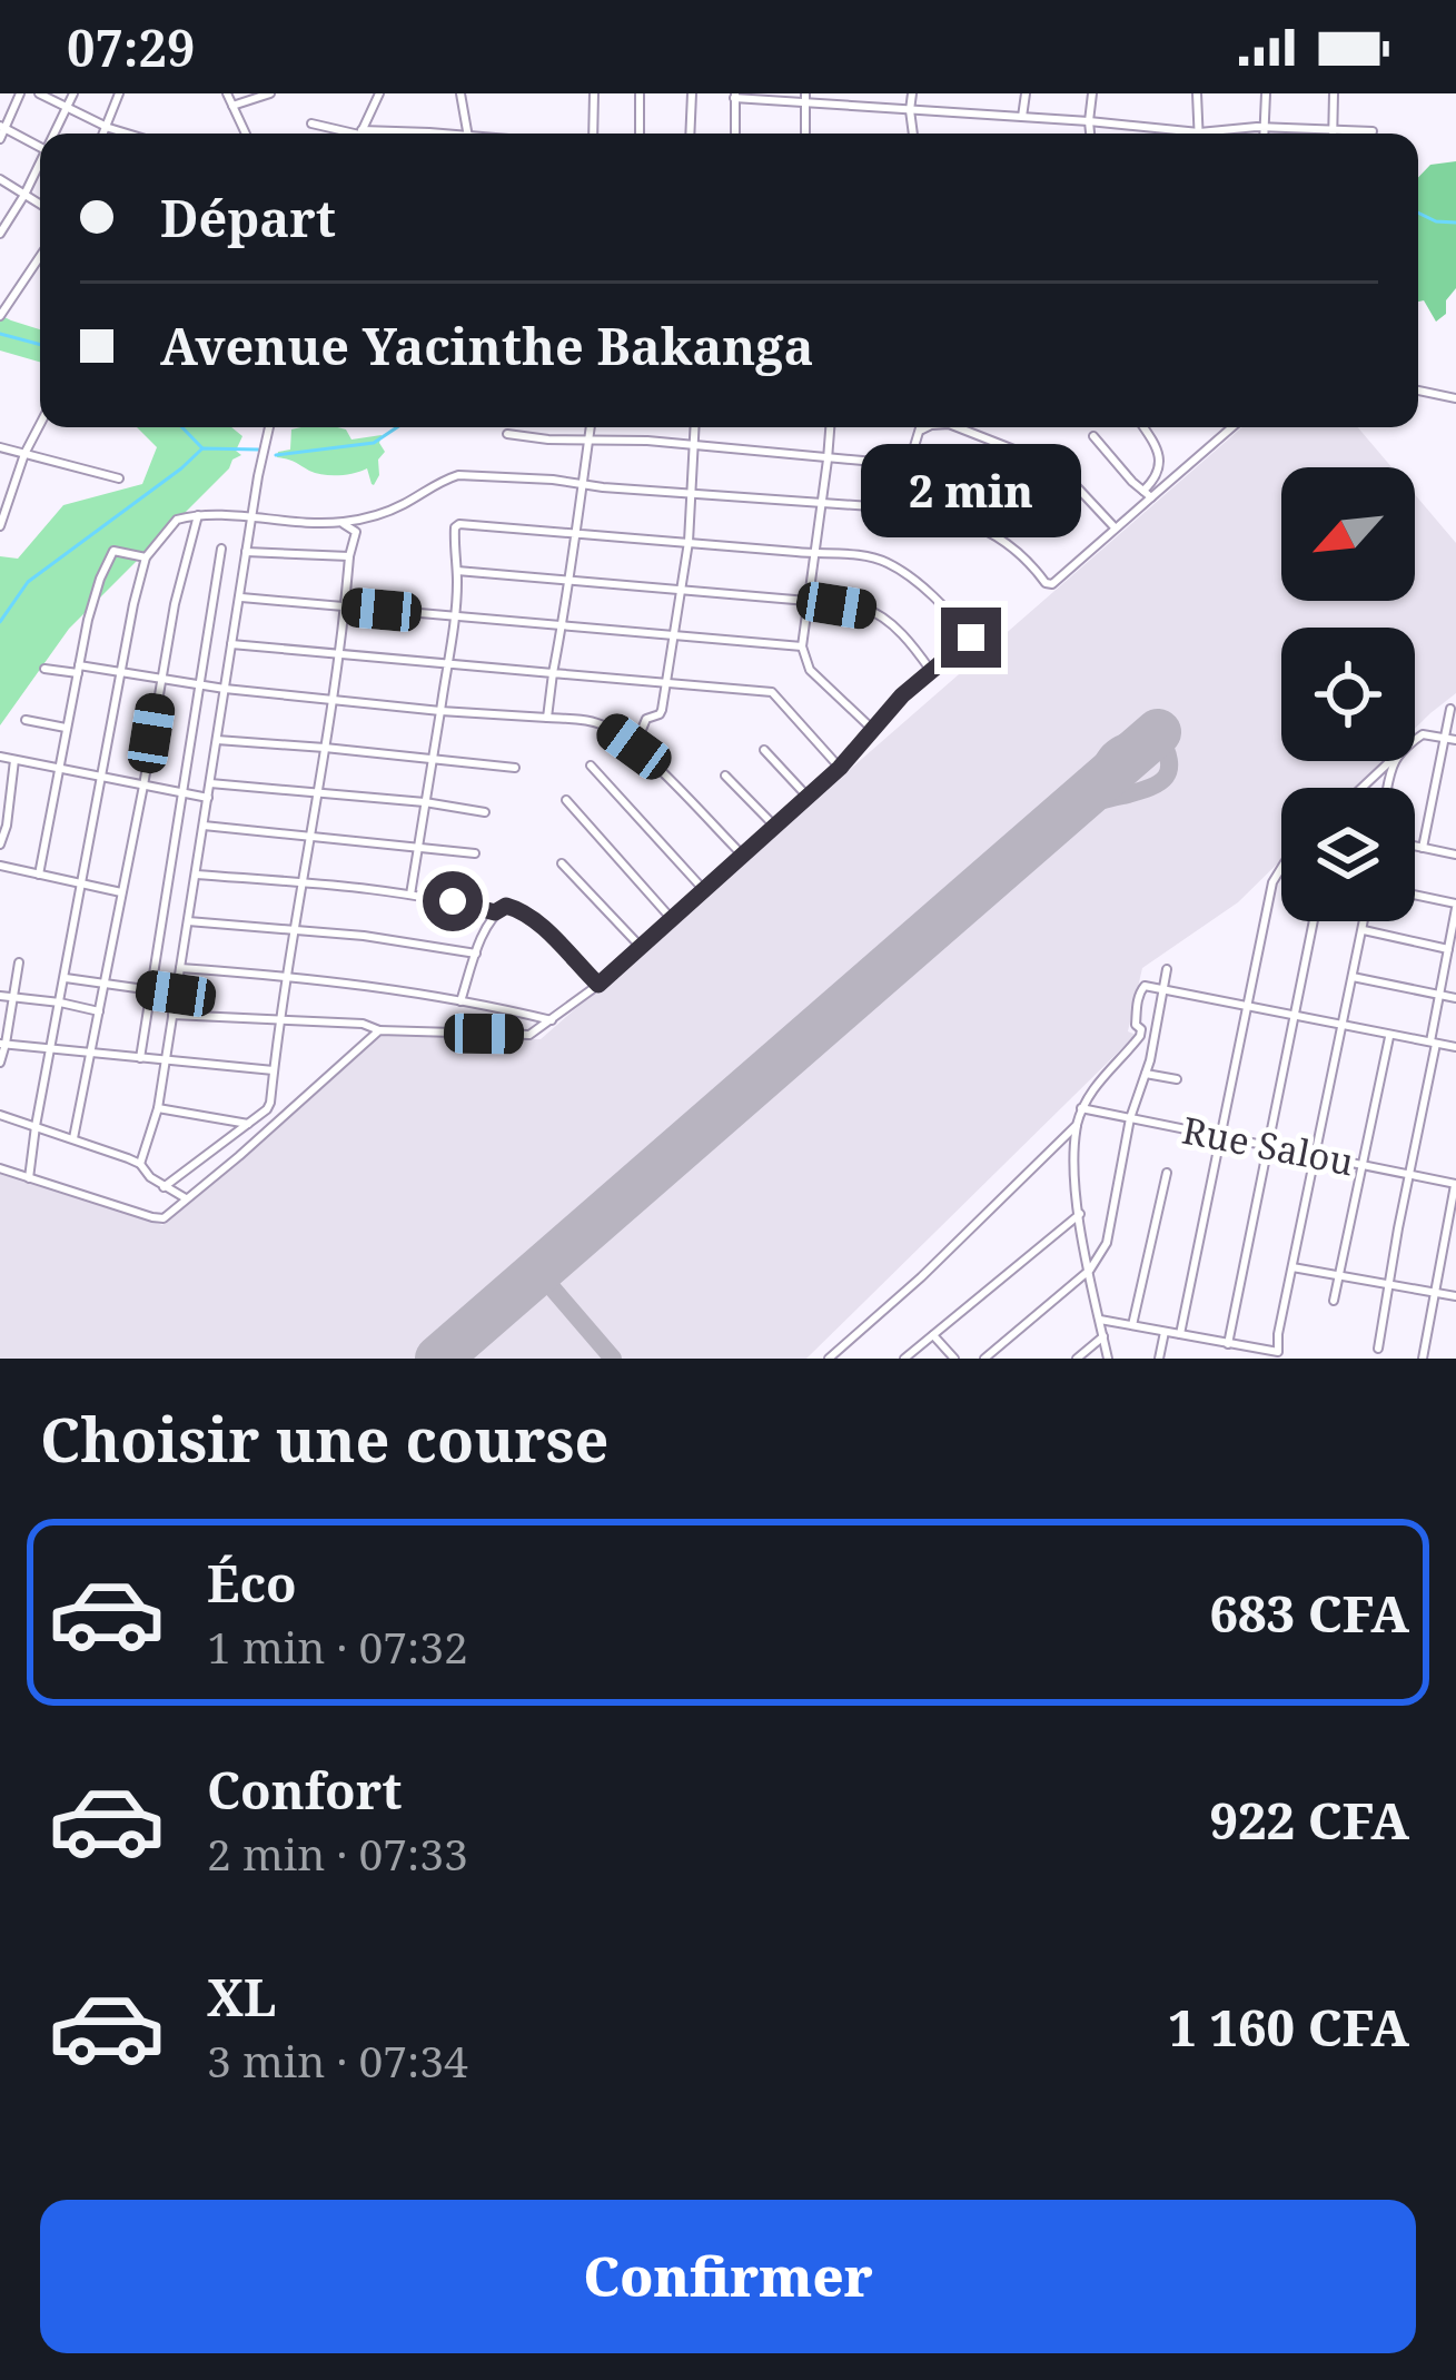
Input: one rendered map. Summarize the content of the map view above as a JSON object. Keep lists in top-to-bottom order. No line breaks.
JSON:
{"streets":{"street":["Rue Salou"]},"north":"bottom left","page":{"status":"07:29","banner":["Départ","Avenue Yacinthe Bakanga"],"bubble":"2 min","heading":"Choisir une course","list":[{"name":"Éco","note":"1 min · 07:32","value":"683 CFA"},{"name":"Confort","note":"2 min · 07:33","value":"922 CFA"},{"name":"XL","note":"3 min · 07:34","value":"1 160 CFA"}],"buttons":"Confirmer"}}
